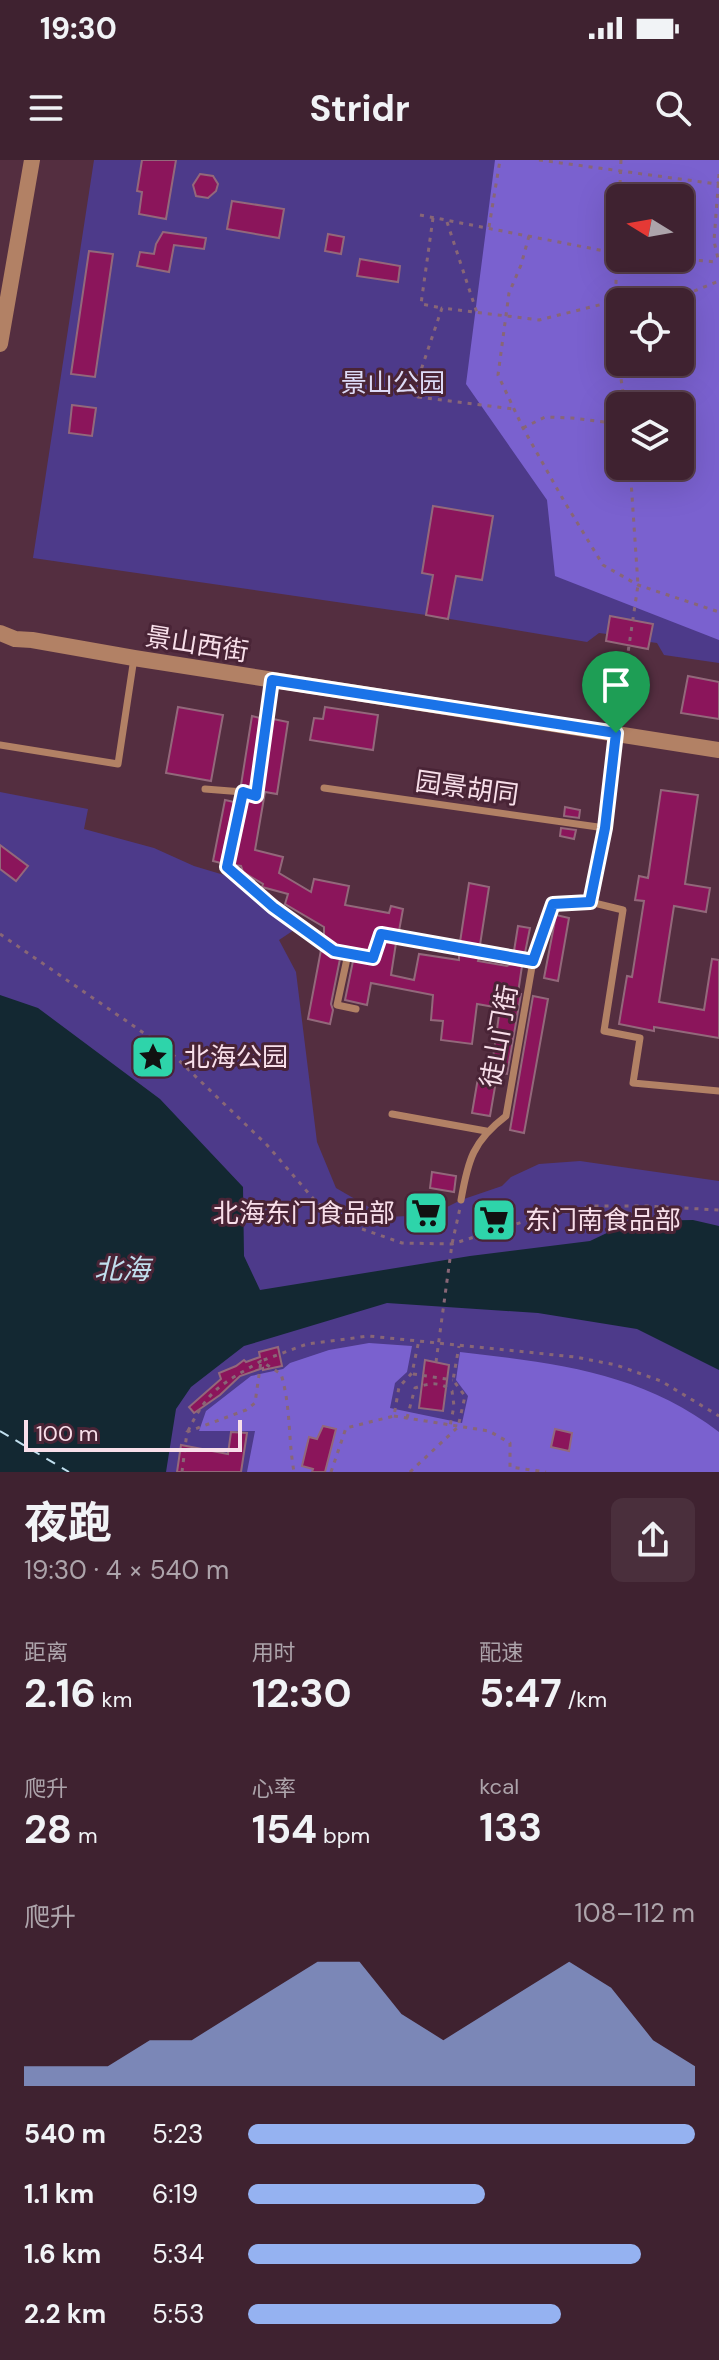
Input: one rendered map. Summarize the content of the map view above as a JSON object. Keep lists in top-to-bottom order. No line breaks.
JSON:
{"streets":{"street":["景山西街"],"lane":["园景胡同","徒山门街"]},"water":["北海"],"parks":["景山公园"],"places":{"place":["北海公园"],"supermarket":["北海东门食品部","东门南食品部"]},"scale_bar":"100 m","north":"left","page":{"status":"19:30","header":"Stridr","scale":"100 m","heading":["夜跑","19:30 · 4 × 540 m"],"stats":[["距离","2.16 km"],["用时","12:30"],["配速","5:47 /km"],["爬升","28 m"],["心率","154 bpm"],["kcal","133"]],"chart":["爬升","108–112 m"],"list":[{"name":"540 m","note":"5:23"},{"name":"1.1 km","note":"6:19"},{"name":"1.6 km","note":"5:34"},{"name":"2.2 km","note":"5:53"}]}}
